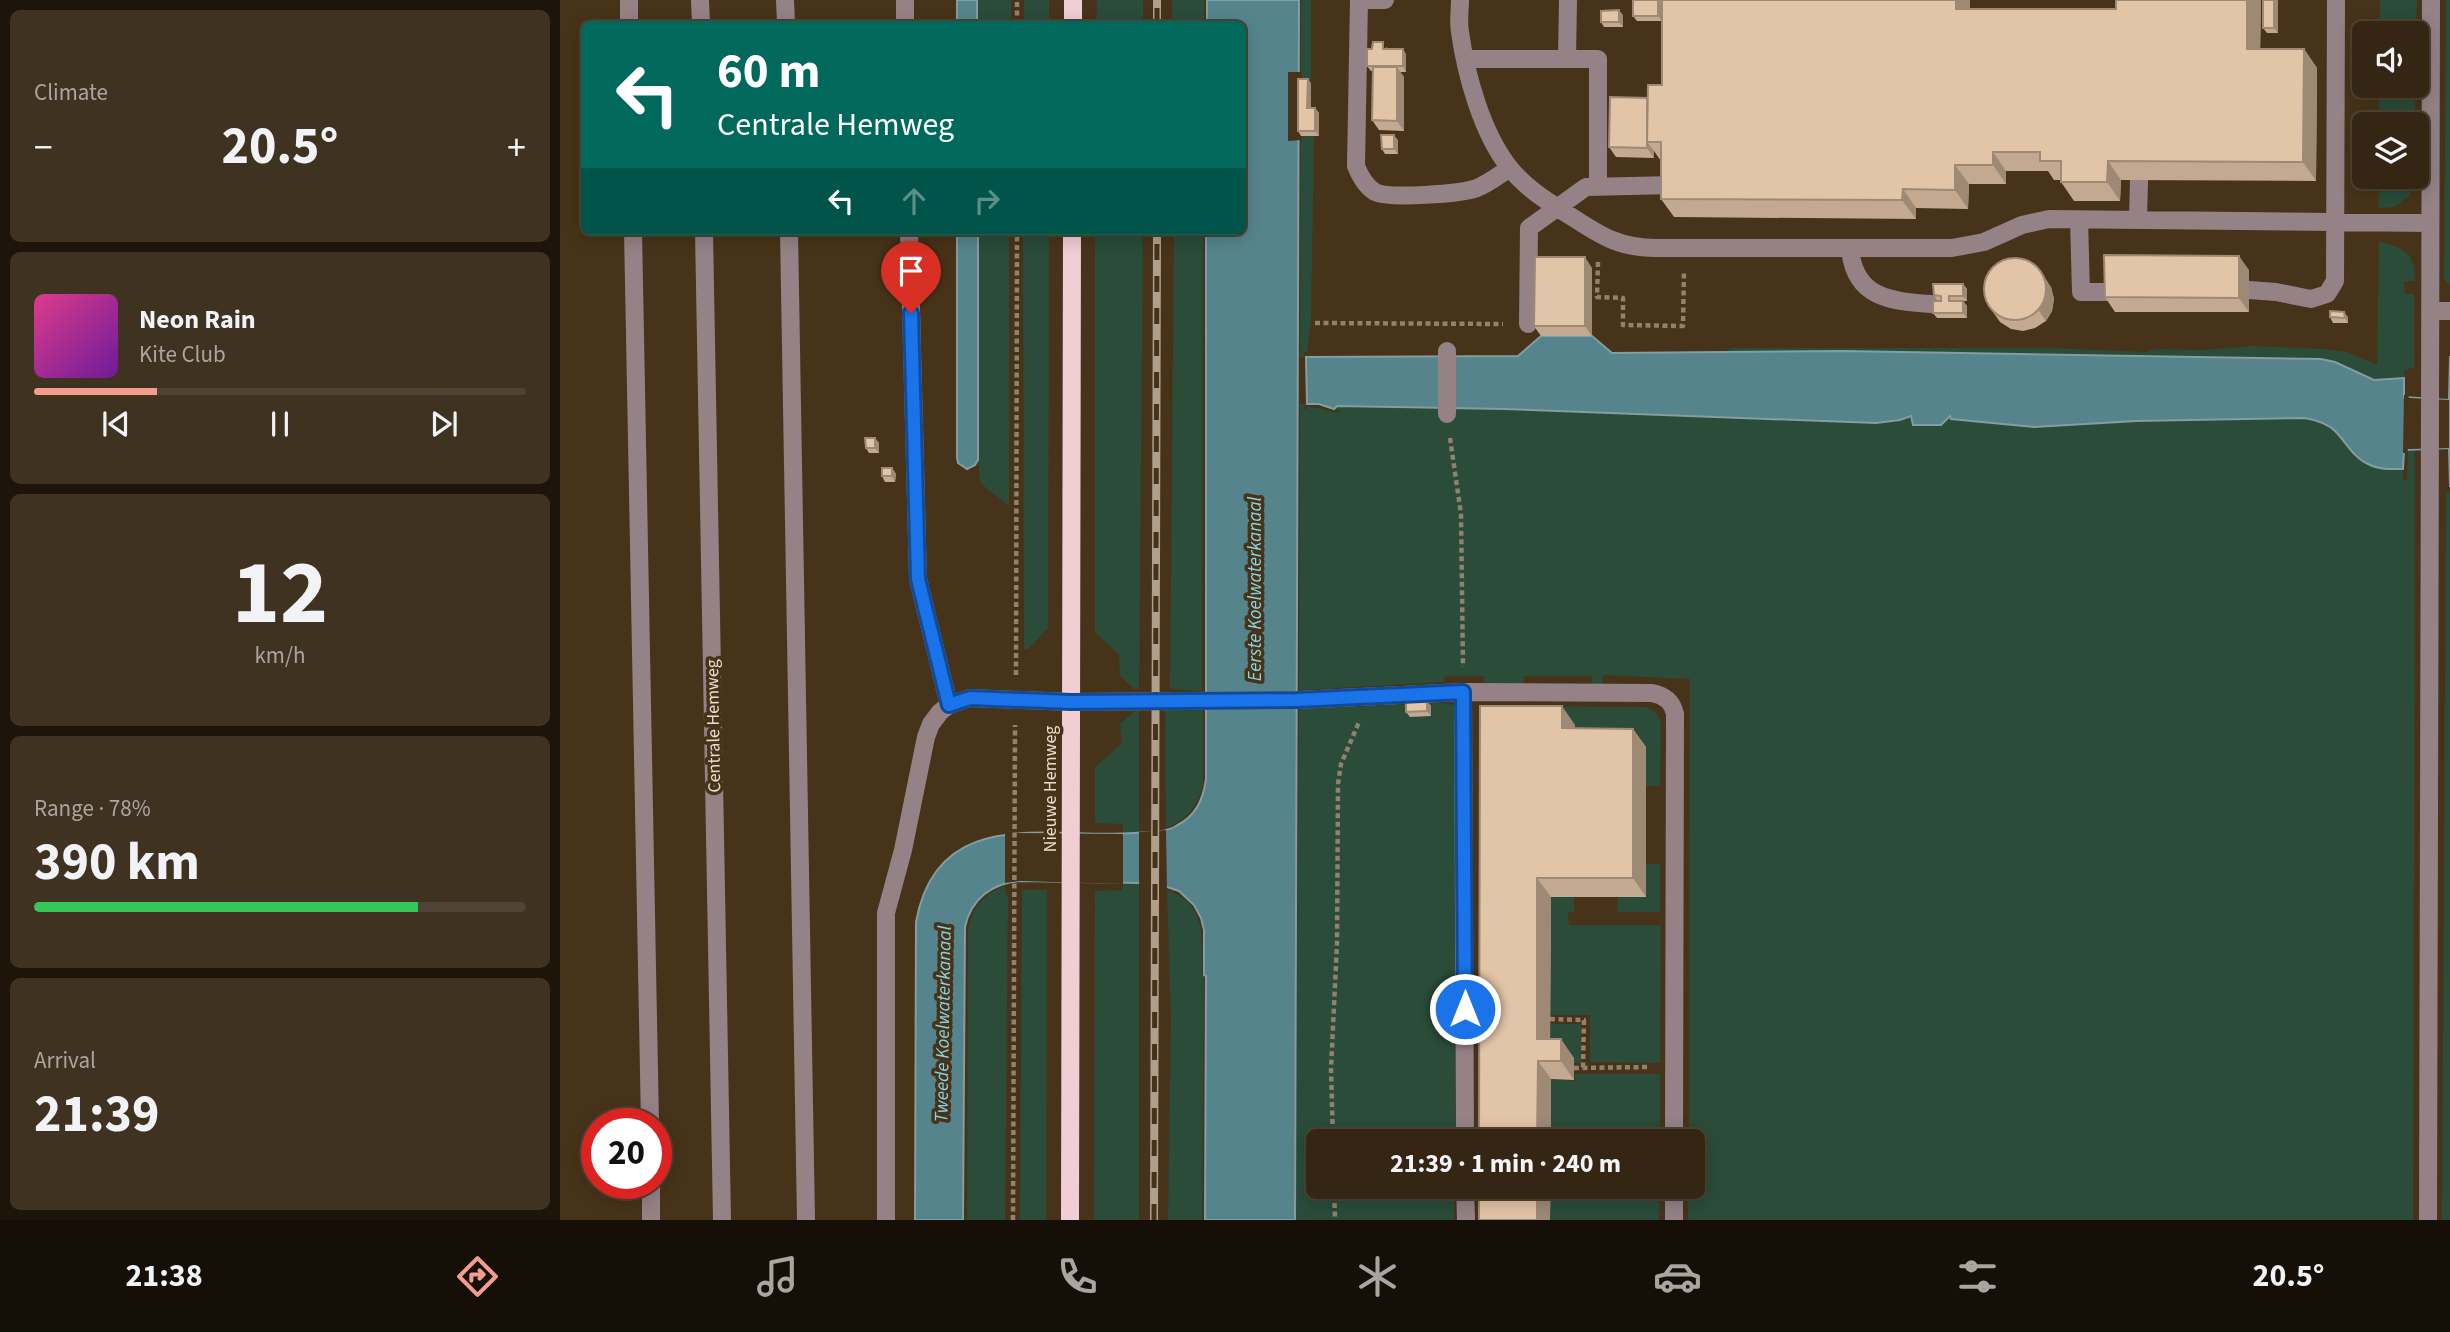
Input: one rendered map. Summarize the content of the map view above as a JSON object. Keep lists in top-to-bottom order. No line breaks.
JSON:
{"streets":{"main road":["Nieuwe Hemweg"],"lane":["Centrale Hemweg"]},"water":["Eerste Koelwaterkanaal","Tweede Koelwaterkanaal"],"page":{"tile":["Climate",["12","km/h"],["Range · 78%","390 km"],["Arrival","21:39"]],"turn":["60 m","Centrale Hemweg"],"heat":["−","20.5°","+"],"song":["Neon Rain","Kite Club"],"limit":"20","trip":"21:39 · 1 min · 240 m","tabs":["21:38","20.5°"]}}
